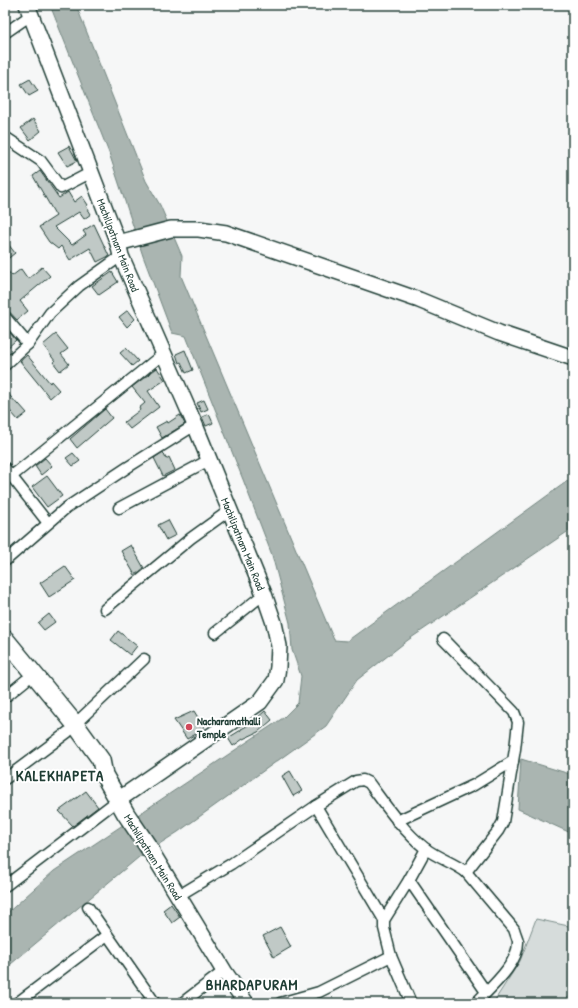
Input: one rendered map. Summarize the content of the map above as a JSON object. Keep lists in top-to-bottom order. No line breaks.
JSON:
{"streets":{"main road":["Machilipatnam Main Road"]},"districts":["KALEKHAPETA","BHARDAPURAM"],"places":["Nacharamathalli Temple"]}
